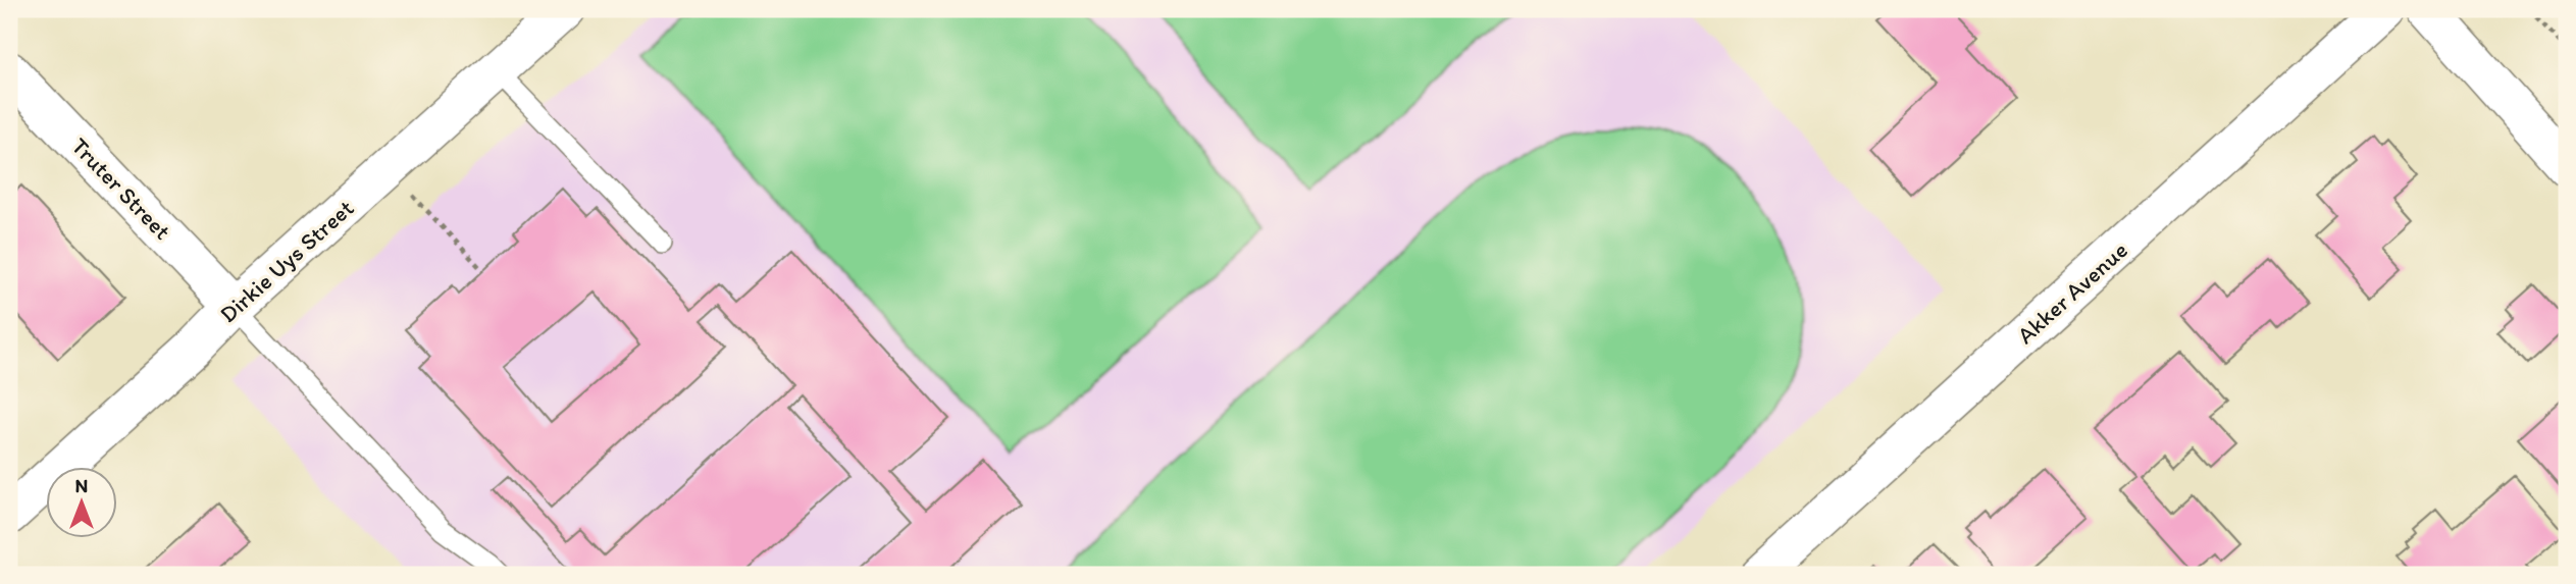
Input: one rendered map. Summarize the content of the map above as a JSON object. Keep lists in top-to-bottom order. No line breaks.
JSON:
{"streets":{"street":["Truter Street","Dirkie Uys Street","Akker Avenue"]},"crossings":[["Truter Street","Dirkie Uys Street"]],"north":"top"}
